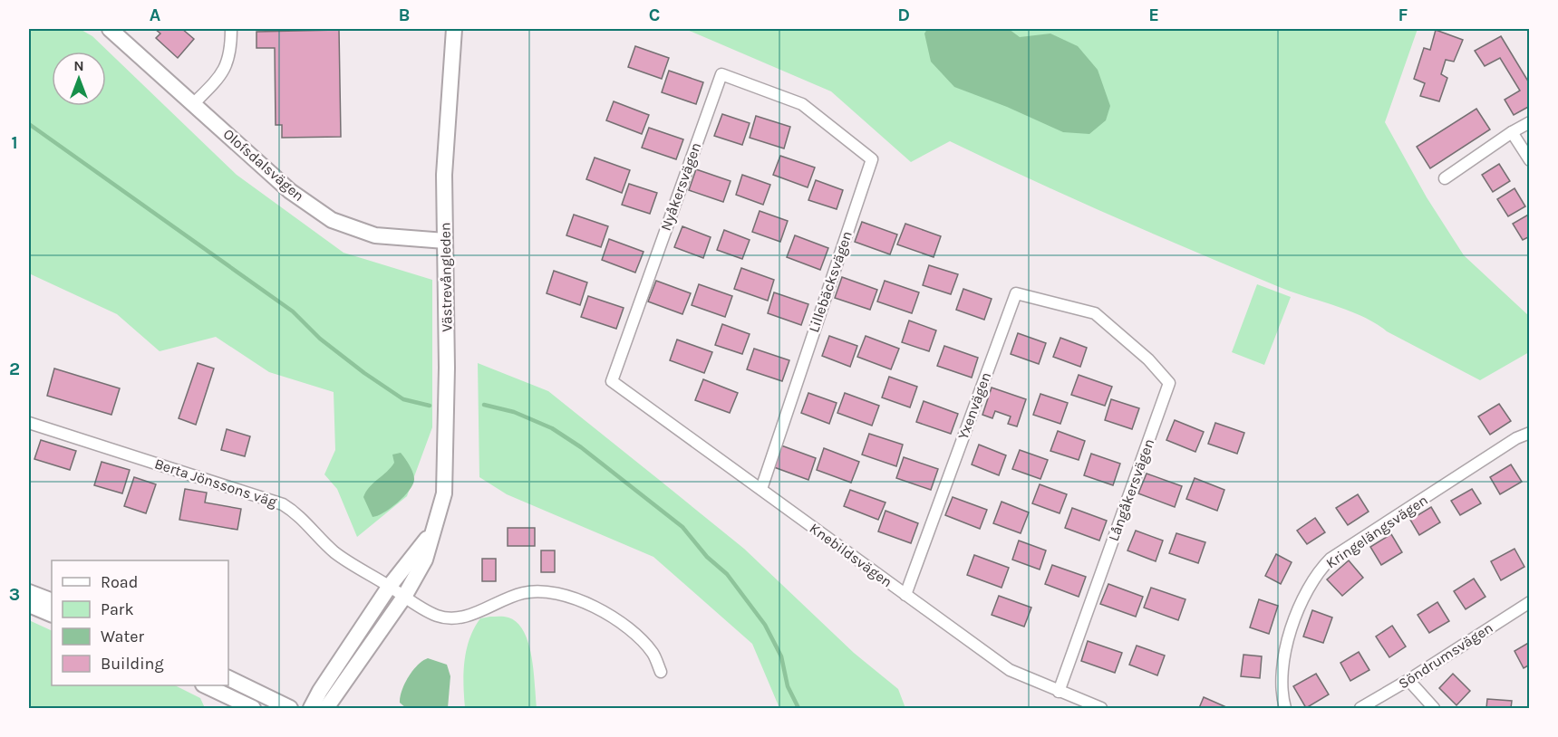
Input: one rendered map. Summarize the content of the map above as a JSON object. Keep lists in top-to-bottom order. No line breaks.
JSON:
{"streets":{"street":["Olofsdalsvägen","Nyåkersvägen","Västrevångleden","Lillebäcksvägen","Yxenvägen","Berta Jönssons väg","Långåkersvägen","Kringelängsvägen","Knebildsvägen","Söndrumsvägen"]},"crossings":[["Olofsdalsvägen","Västrevångleden"],["Nyåkersvägen","Lillebäcksvägen"],["Nyåkersvägen","Knebildsvägen"],["Västrevångleden","Berta Jönssons väg"],["Lillebäcksvägen","Knebildsvägen"],["Yxenvägen","Långåkersvägen"],["Yxenvägen","Knebildsvägen"],["Långåkersvägen","Knebildsvägen"]],"legend":["Road","Park","Water","Building"],"north":"top","grid":{"columns":["A","B","C","D","E","F"],"rows":["1","2","3"]}}
